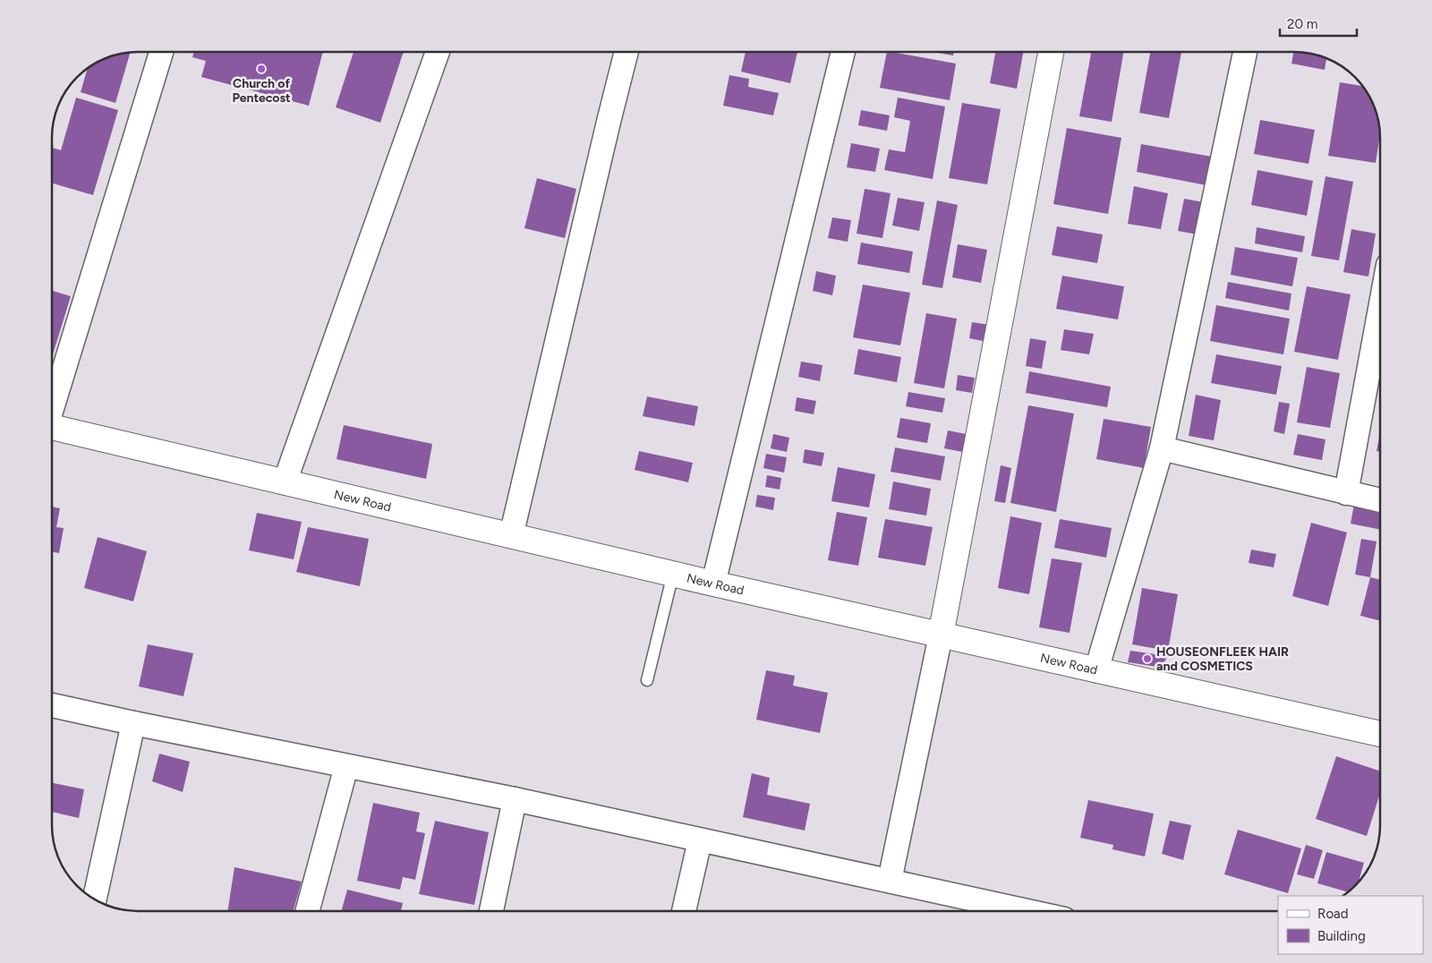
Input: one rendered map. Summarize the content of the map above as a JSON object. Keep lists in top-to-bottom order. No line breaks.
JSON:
{"streets":{"street":["New Road"]},"places":["Church of Pentecost","HOUSEONFLEEK HAIR and COSMETICS"],"legend":["Road","Building"],"scale_bar":"20 m"}
